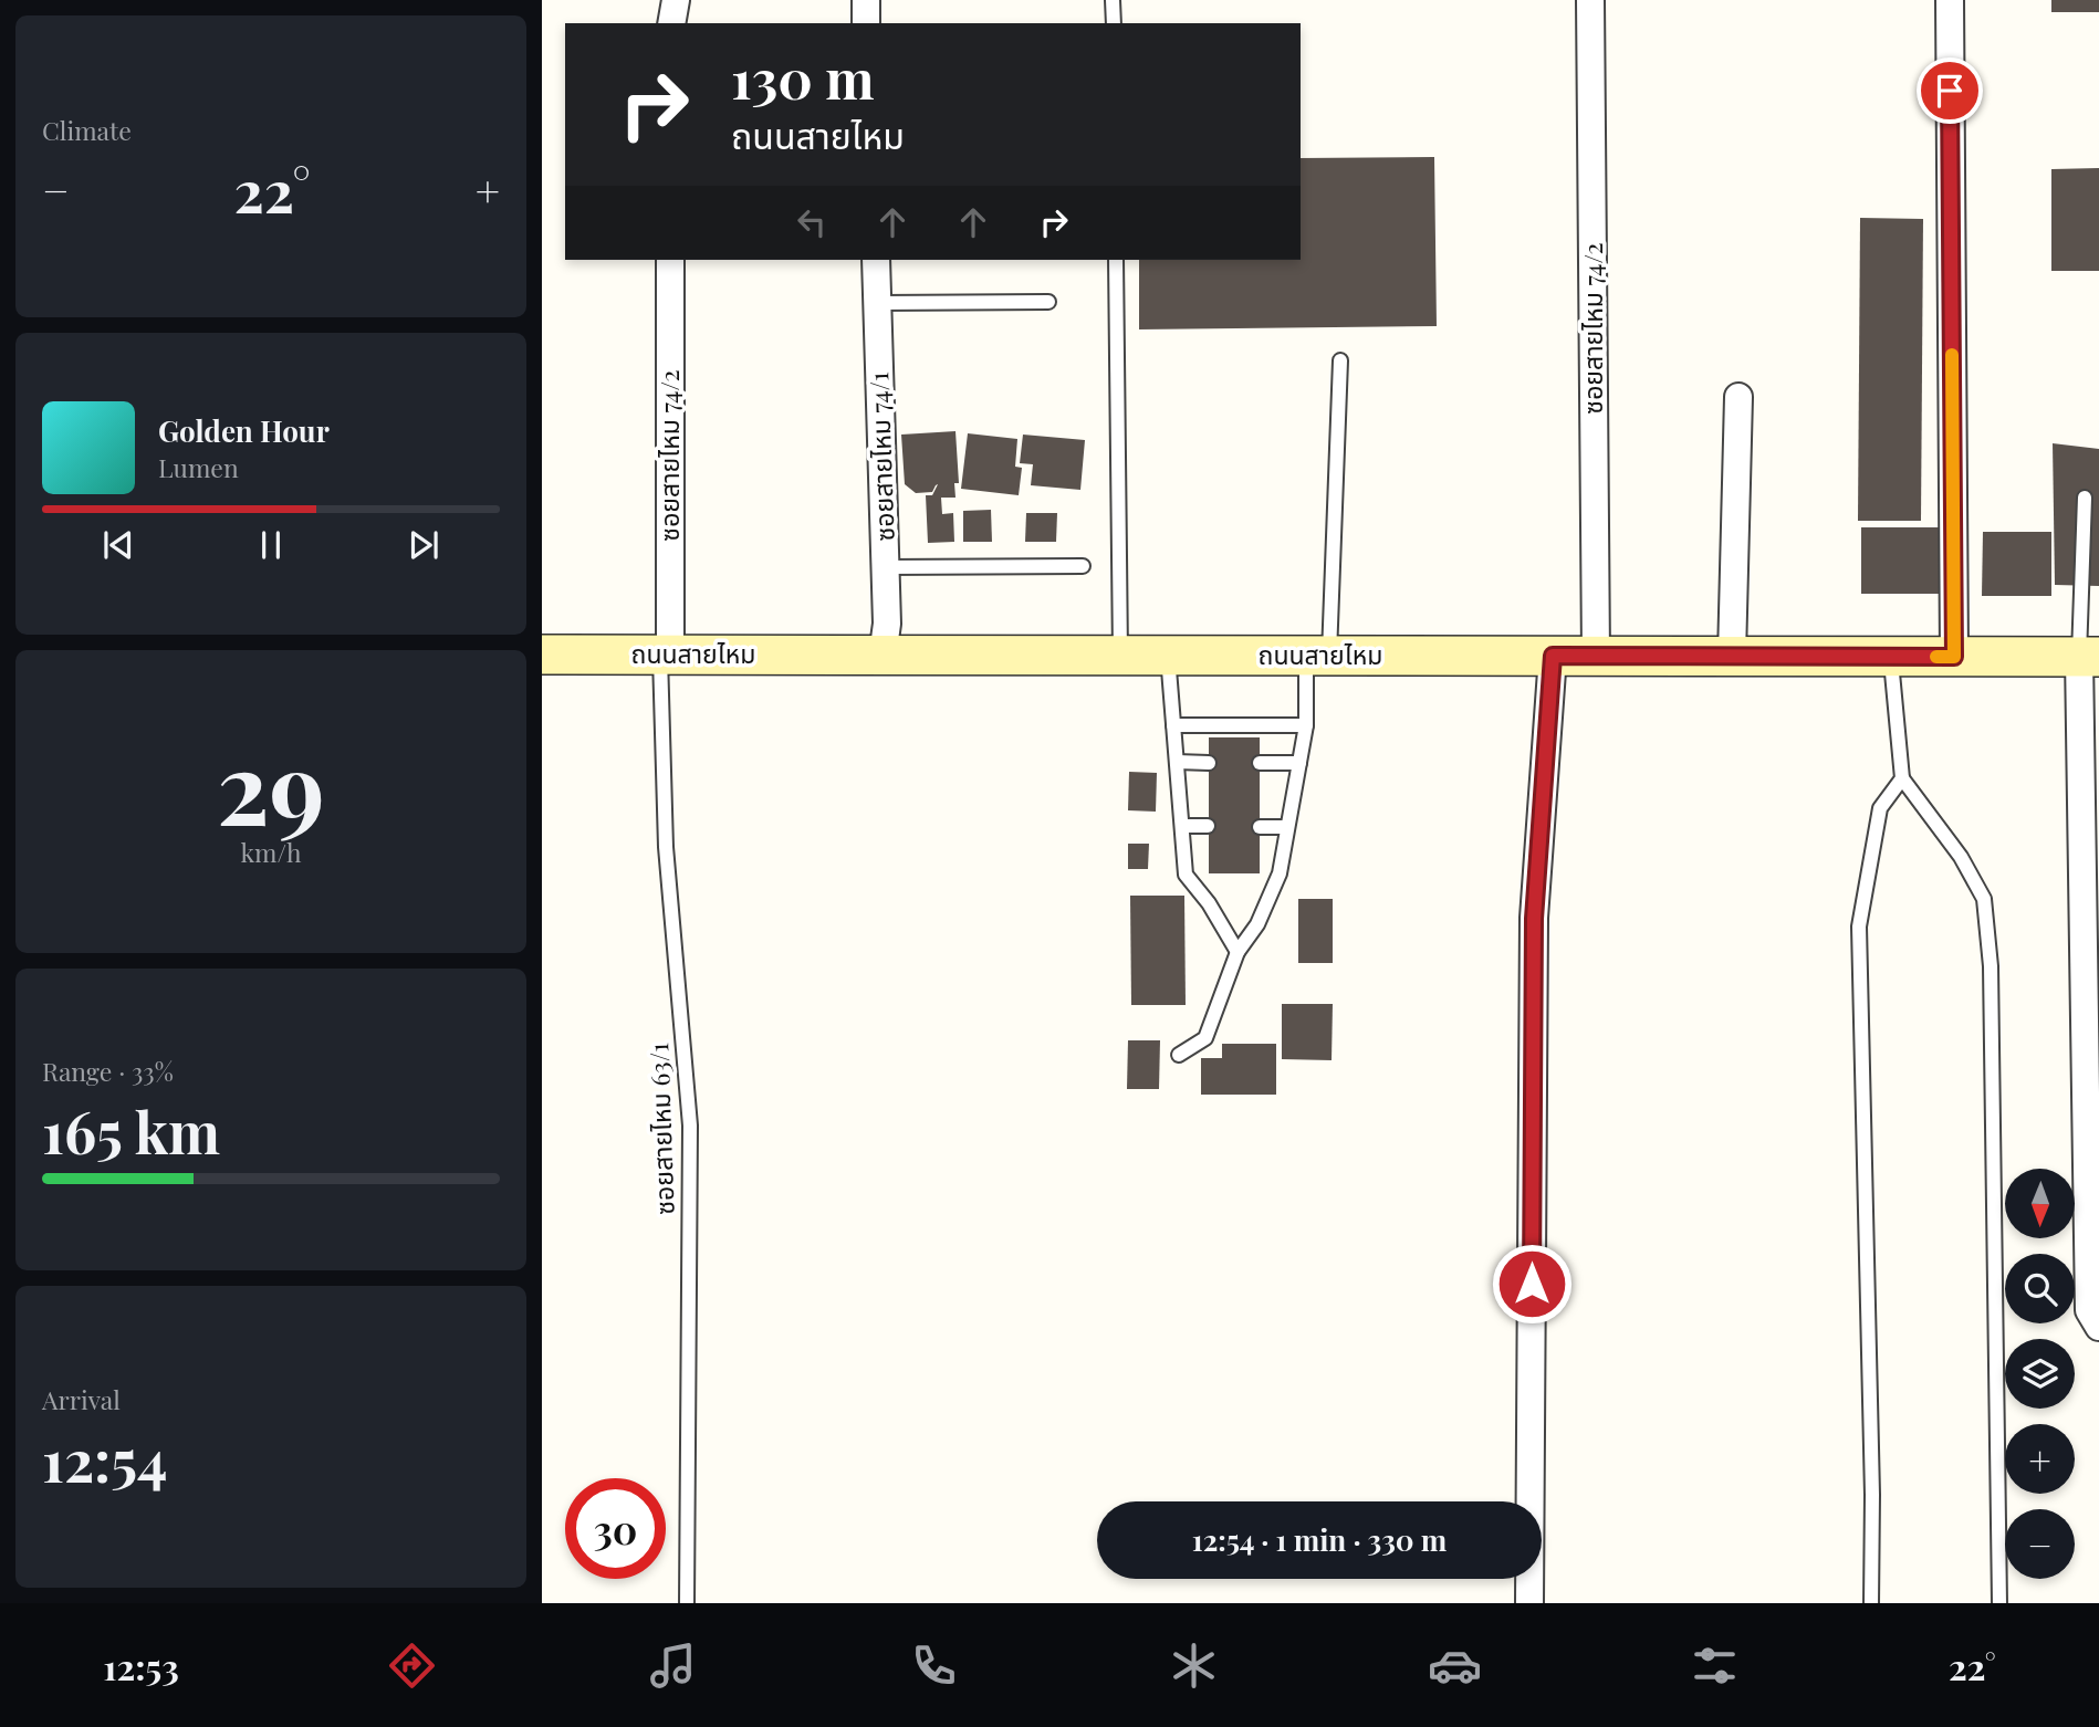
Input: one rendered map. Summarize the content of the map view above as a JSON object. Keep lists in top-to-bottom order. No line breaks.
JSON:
{"streets":{"main road":["ถนนสายไหม"],"street":["ซอยสายไหม 74/2","ซอยสายไหม 74/1"],"lane":["ซอยสายไหม 63/1"]},"crossings":[["ซอยสายไหม 74/2","ถนนสายไหม"],["ซอยสายไหม 74/2","ซอยสายไหม 63/1"],["ซอยสายไหม 74/1","ถนนสายไหม"],["ถนนสายไหม","ซอยสายไหม 63/1"]],"north":"bottom","page":{"tile":["Climate",["29","km/h"],["Range · 33%","165 km"],["Arrival","12:54"]],"turn":["130 m","ถนนสายไหม"],"heat":["−","22°","+"],"song":["Golden Hour","Lumen"],"map_buttons":["+","−"],"limit":"30","trip":"12:54 · 1 min · 330 m","tabs":["12:53","22°"]}}
